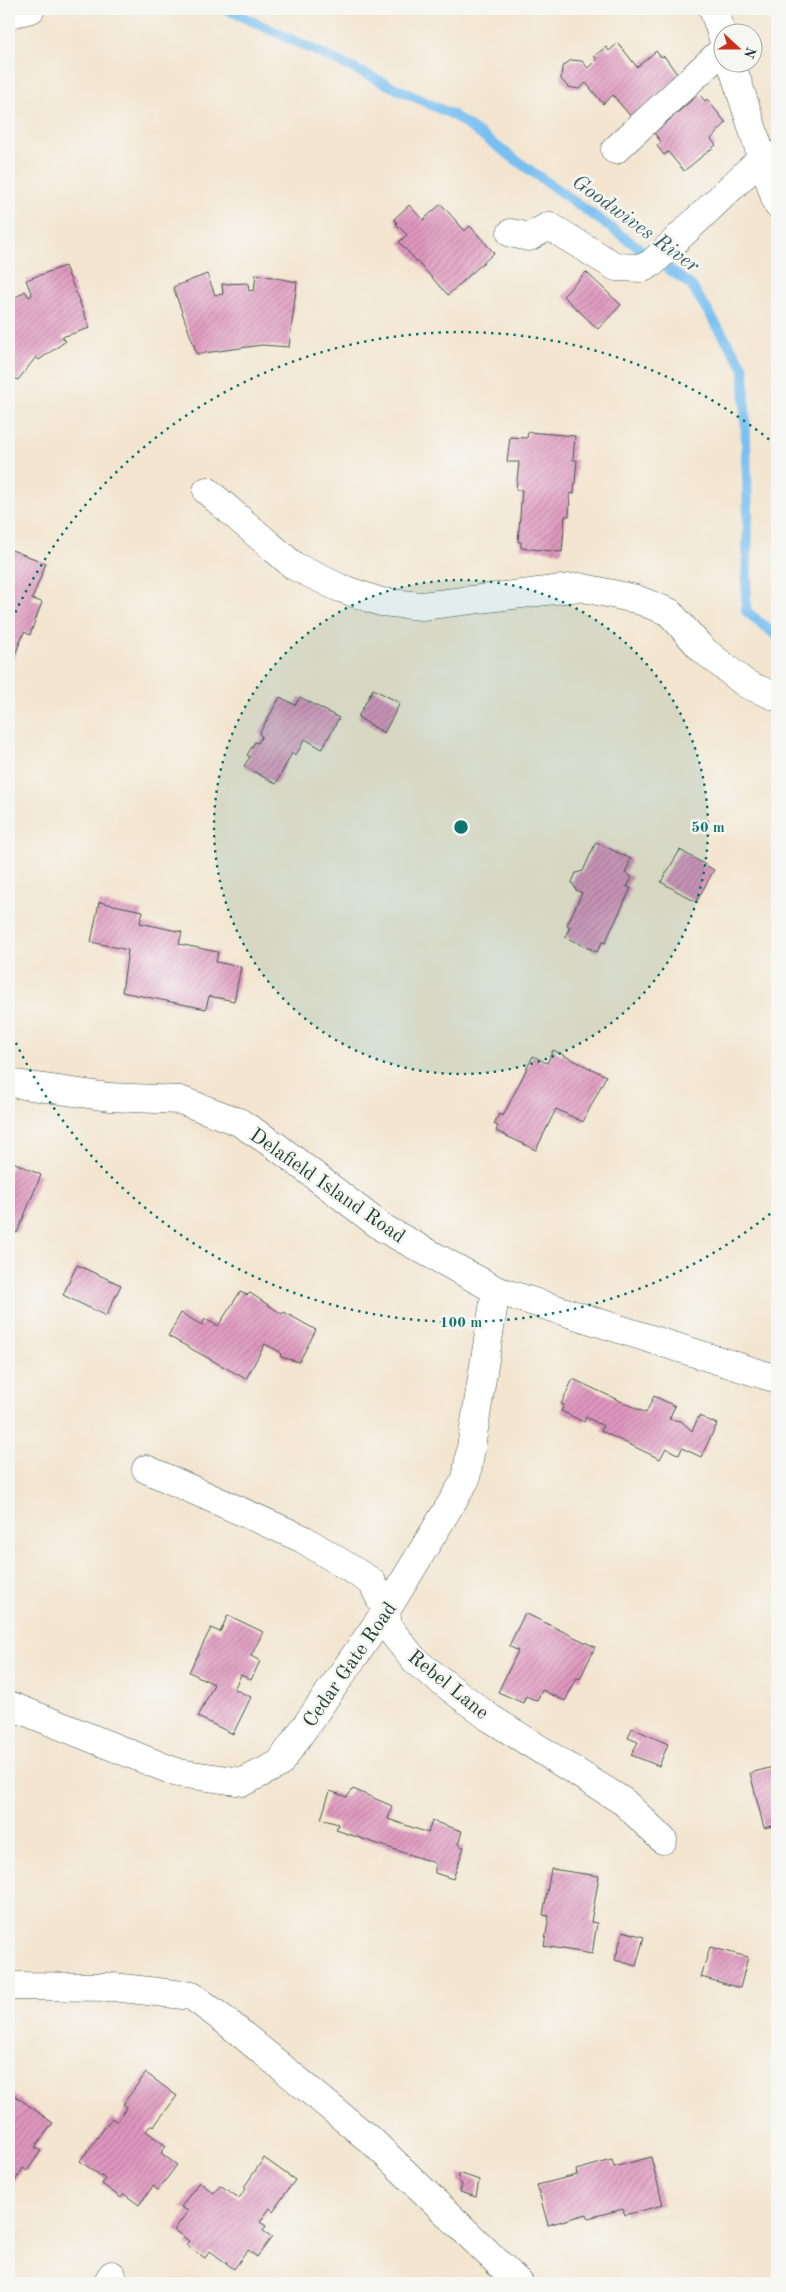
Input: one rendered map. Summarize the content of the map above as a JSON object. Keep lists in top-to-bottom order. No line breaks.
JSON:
{"streets":{"street":["Delafield Island Road","Cedar Gate Road","Rebel Lane"]},"crossings":[["Delafield Island Road","Cedar Gate Road"],["Cedar Gate Road","Rebel Lane"]],"water":["Goodwives River"],"north":"right","rings":["50 m","100 m"]}
